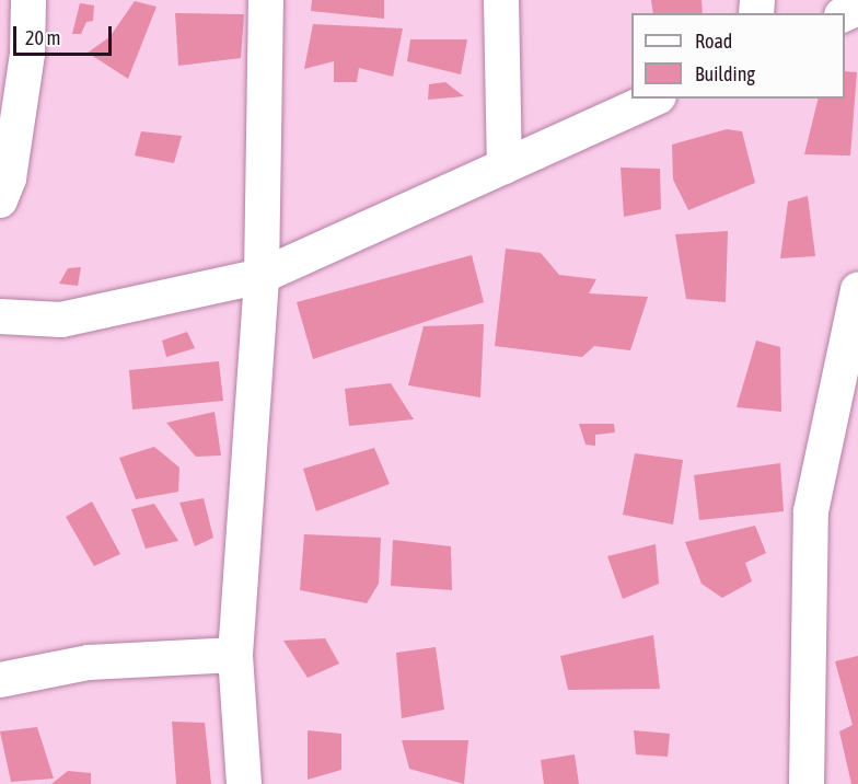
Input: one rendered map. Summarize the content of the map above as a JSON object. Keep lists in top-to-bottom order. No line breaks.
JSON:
{"legend":["Road","Building"],"scale_bar":"20 m"}
